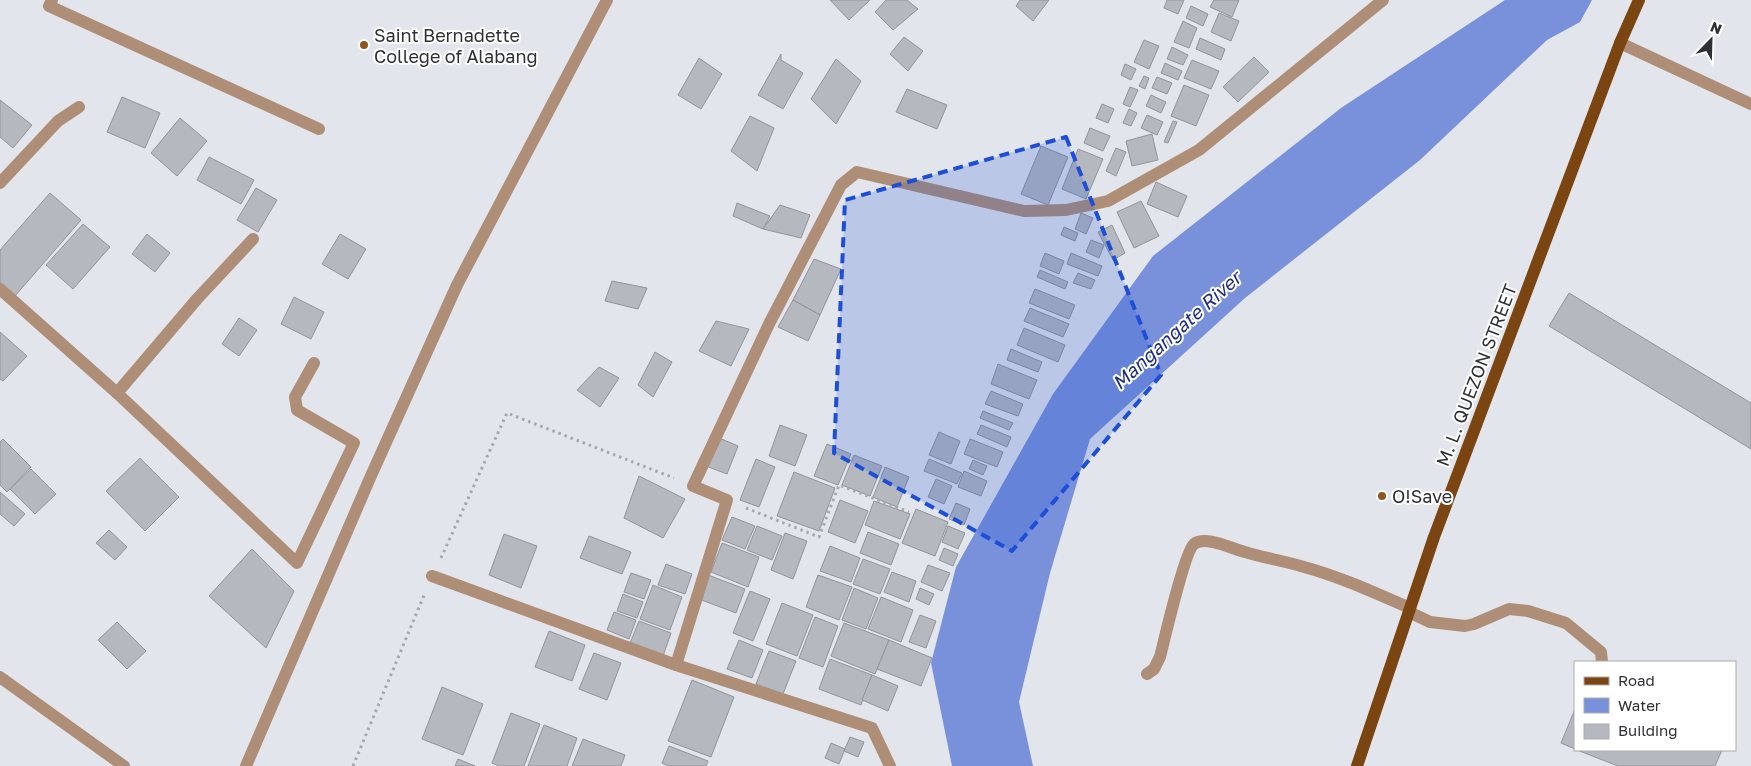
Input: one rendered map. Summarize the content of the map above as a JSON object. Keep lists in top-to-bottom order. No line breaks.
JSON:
{"streets":{"main road":["M. L. QUEZON STREET"]},"water":["Mangangate River"],"places":["Saint Bernadette College of Alabang","O!Save"],"legend":["Road","Water","Building"],"north":"top right"}
